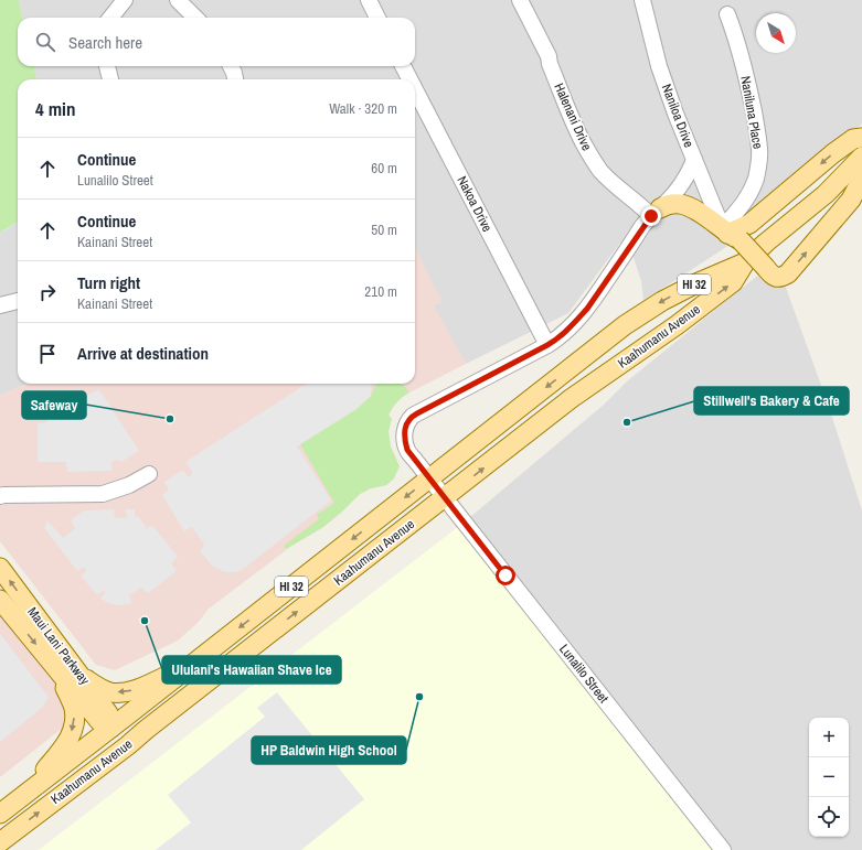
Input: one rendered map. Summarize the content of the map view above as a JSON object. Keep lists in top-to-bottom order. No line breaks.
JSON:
{"streets":{"main road":["HI 32","Kaahumanu Avenue","Maui Lani Parkway"],"street":["Naniluna Place","Naniloa Drive","Halenani Drive","Nakoa Drive","Lunalilo Street"]},"crossings":[["Naniluna Place","Naniloa Drive"],["Naniloa Drive","Lunalilo Street"],["Halenani Drive","Lunalilo Street"],["Nakoa Drive","Lunalilo Street"],["Kaahumanu Avenue","Maui Lani Parkway"],["Kaahumanu Avenue","Lunalilo Street"]],"places":["Safeway","Stillwell's Bakery & Cafe","Ululani's Hawaiian Shave Ice","HP Baldwin High School"],"north":"bottom right","page":{"search":"Search here","heading":["4 min","Walk · 320 m"],"list":[["Continue","Lunalilo Street","60 m"],["Continue","Kainani Street","50 m"],["Turn right","Kainani Street","210 m"],"Arrive at destination"],"map_buttons":["+","−"]}}
